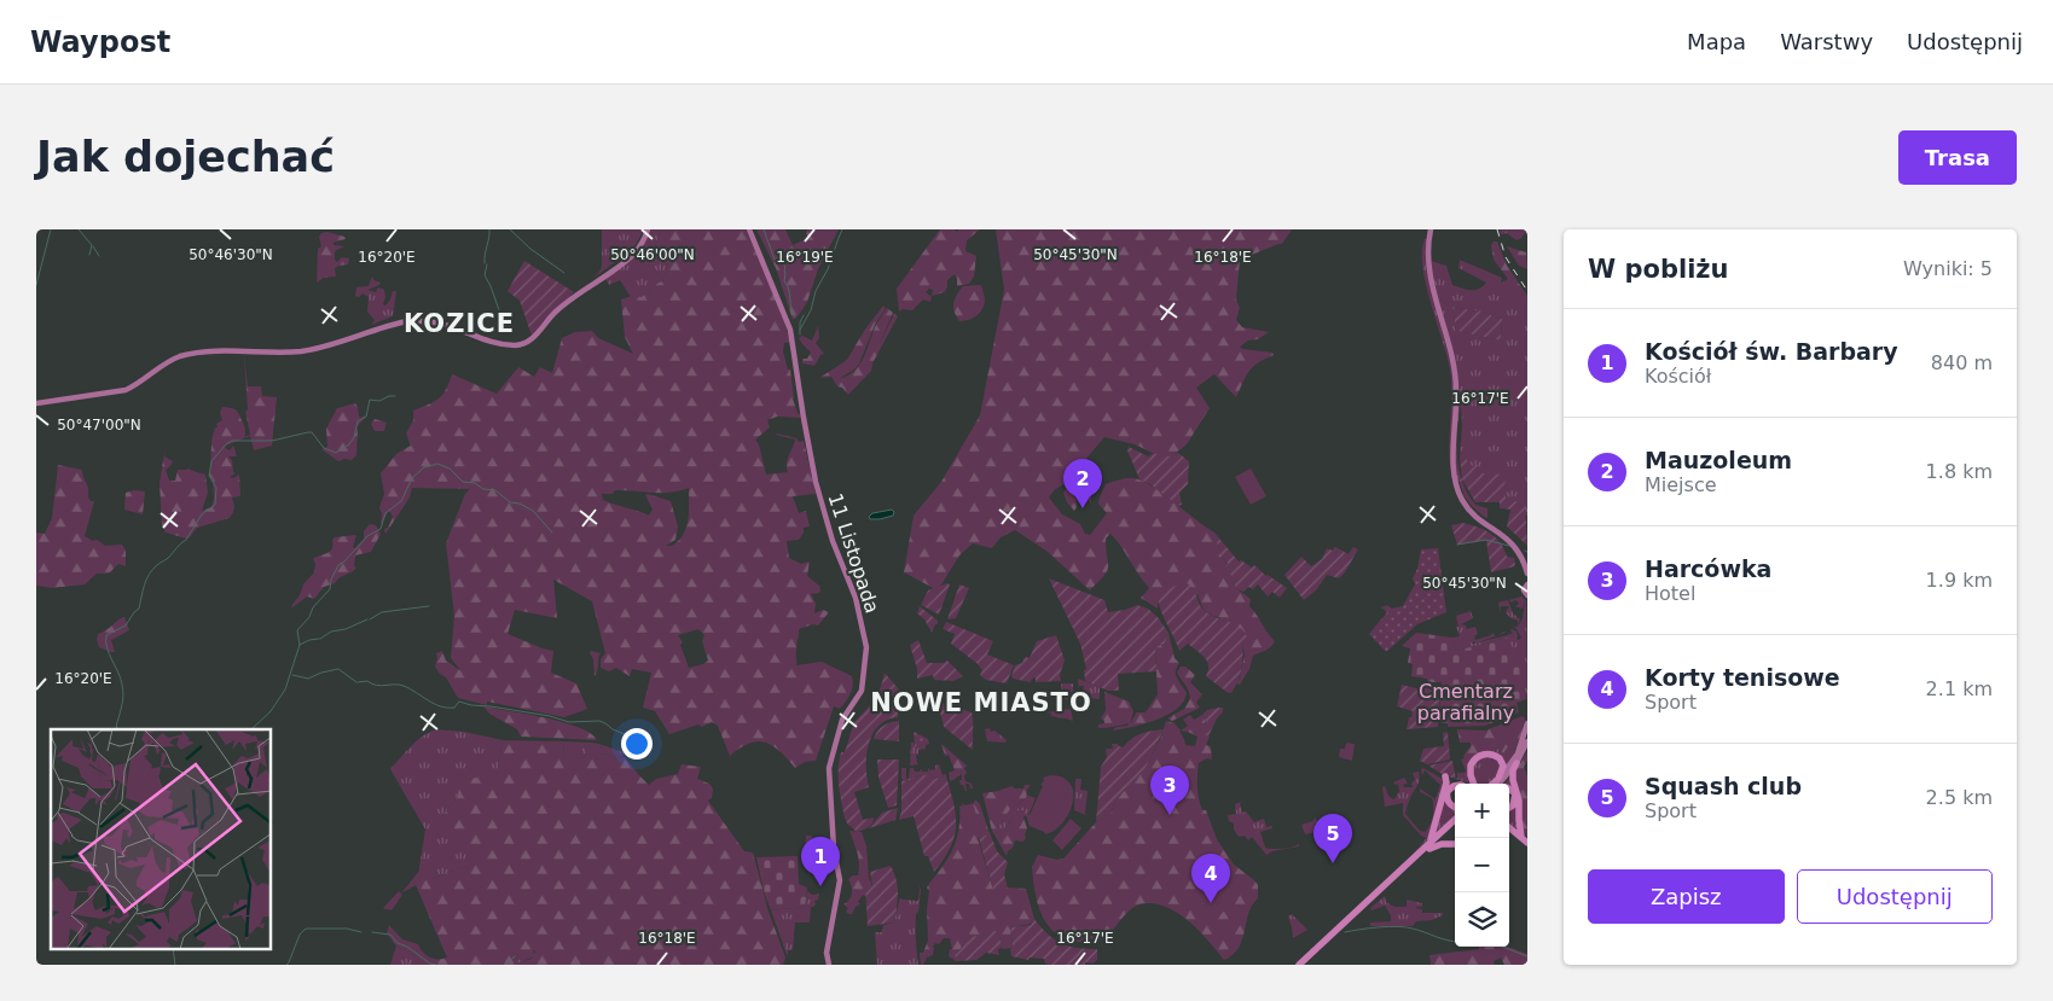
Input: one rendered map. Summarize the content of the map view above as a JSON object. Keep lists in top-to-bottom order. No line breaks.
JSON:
{"streets":{"main road":["11 Listopada"]},"districts":["KOZICE","NOWE MIASTO"],"parks":["Cmentarz parafialny"],"page":{"header":"Waypost","nav":["Mapa","Warstwy","Udostępnij"],"buttons":["Trasa",["Zapisz","Udostępnij"]],"title":"Jak dojechać","heading":["W pobliżu","Wyniki: 5"],"list":[{"mark":"1","name":"Kościół św. Barbary","note":"Kościół","value":"840 m"},{"mark":"2","name":"Mauzoleum","note":"Miejsce","value":"1.8 km"},{"mark":"3","name":"Harcówka","note":"Hotel","value":"1.9 km"},{"mark":"4","name":"Korty tenisowe","note":"Sport","value":"2.1 km"},{"mark":"5","name":"Squash club","note":"Sport","value":"2.5 km"}],"pins":["2","3","5","1","4"],"map_buttons":["+","−"]},"coordinates":["50°45'30\"N","50°46'30\"N","50°46'00\"N","16°20'E","16°19'E","16°18'E","16°17'E","50°47'00\"N"]}
